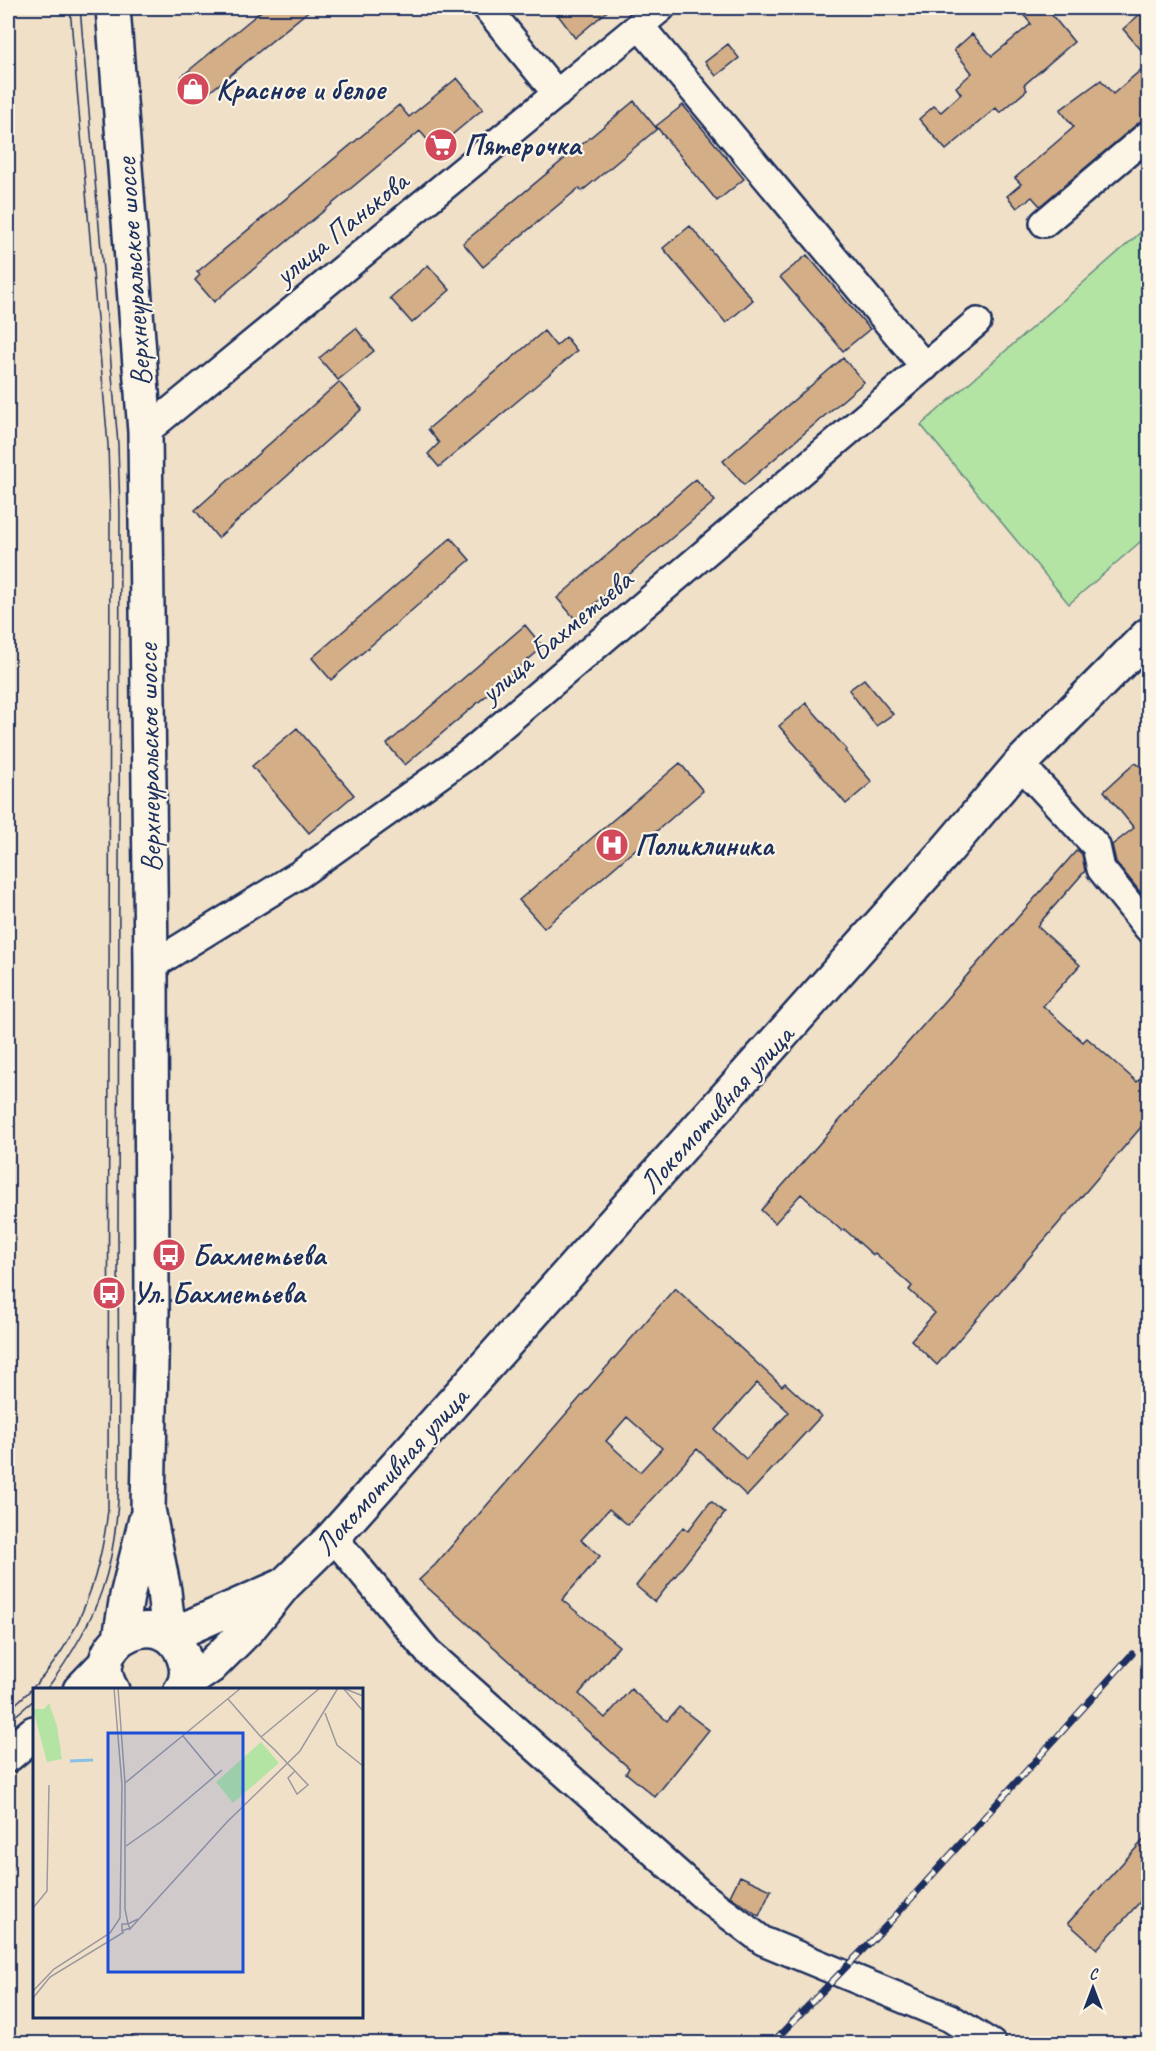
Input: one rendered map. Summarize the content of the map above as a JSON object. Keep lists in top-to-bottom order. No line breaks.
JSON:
{"streets":{"main road":["Верхнеуральское шоссе","Локомотивная улица"],"street":["улица Панькова","улица Бахметьева"]},"crossings":[["улица Панькова","Верхнеуральское шоссе"],["Верхнеуральское шоссе","улица Бахметьева"]],"places":{"shop":["Красное и белое"],"supermarket":["Пятерочка"],"hospital":["Поликлиника"],"bus stop":["Бахметьева","Ул. Бахметьева"]},"north":"top"}
